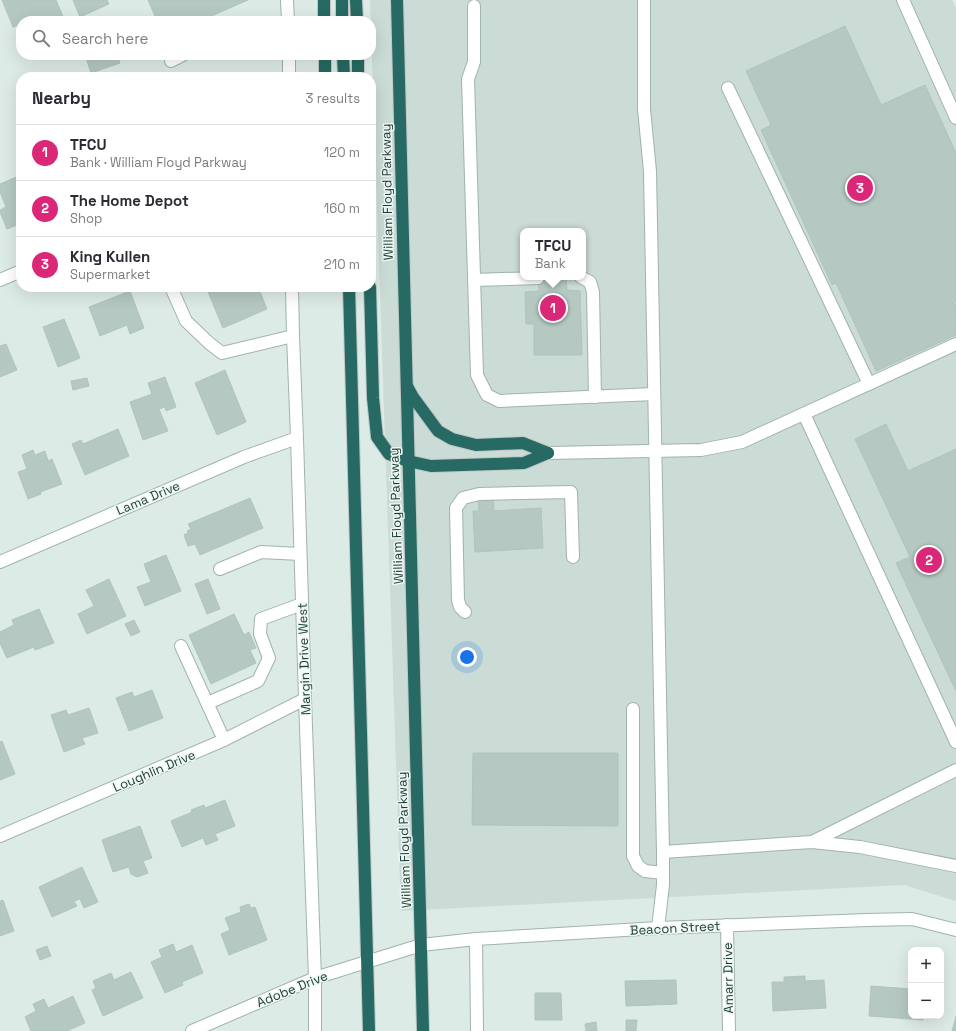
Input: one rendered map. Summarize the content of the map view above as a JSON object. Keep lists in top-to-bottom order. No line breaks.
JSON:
{"streets":{"highway":["William Floyd Parkway"],"street":["Lama Drive","Margin Drive West","Loughlin Drive","Beacon Street","Amarr Drive","Adobe Drive"]},"crossings":[["William Floyd Parkway","Beacon Street"],["Lama Drive","Margin Drive West"],["Margin Drive West","Loughlin Drive"],["Margin Drive West","Adobe Drive"],["Beacon Street","Amarr Drive"],["Beacon Street","Adobe Drive"]],"page":{"search":"Search here","heading":["Nearby","3 results"],"list":[{"mark":"1","name":"TFCU","note":"Bank · William Floyd Parkway","value":"120 m"},{"mark":"2","name":"The Home Depot","note":"Shop","value":"160 m"},{"mark":"3","name":"King Kullen","note":"Supermarket","value":"210 m"}],"pins":["3","1","2"],"popup":["TFCU","Bank"],"map_buttons":["+","−"]}}
